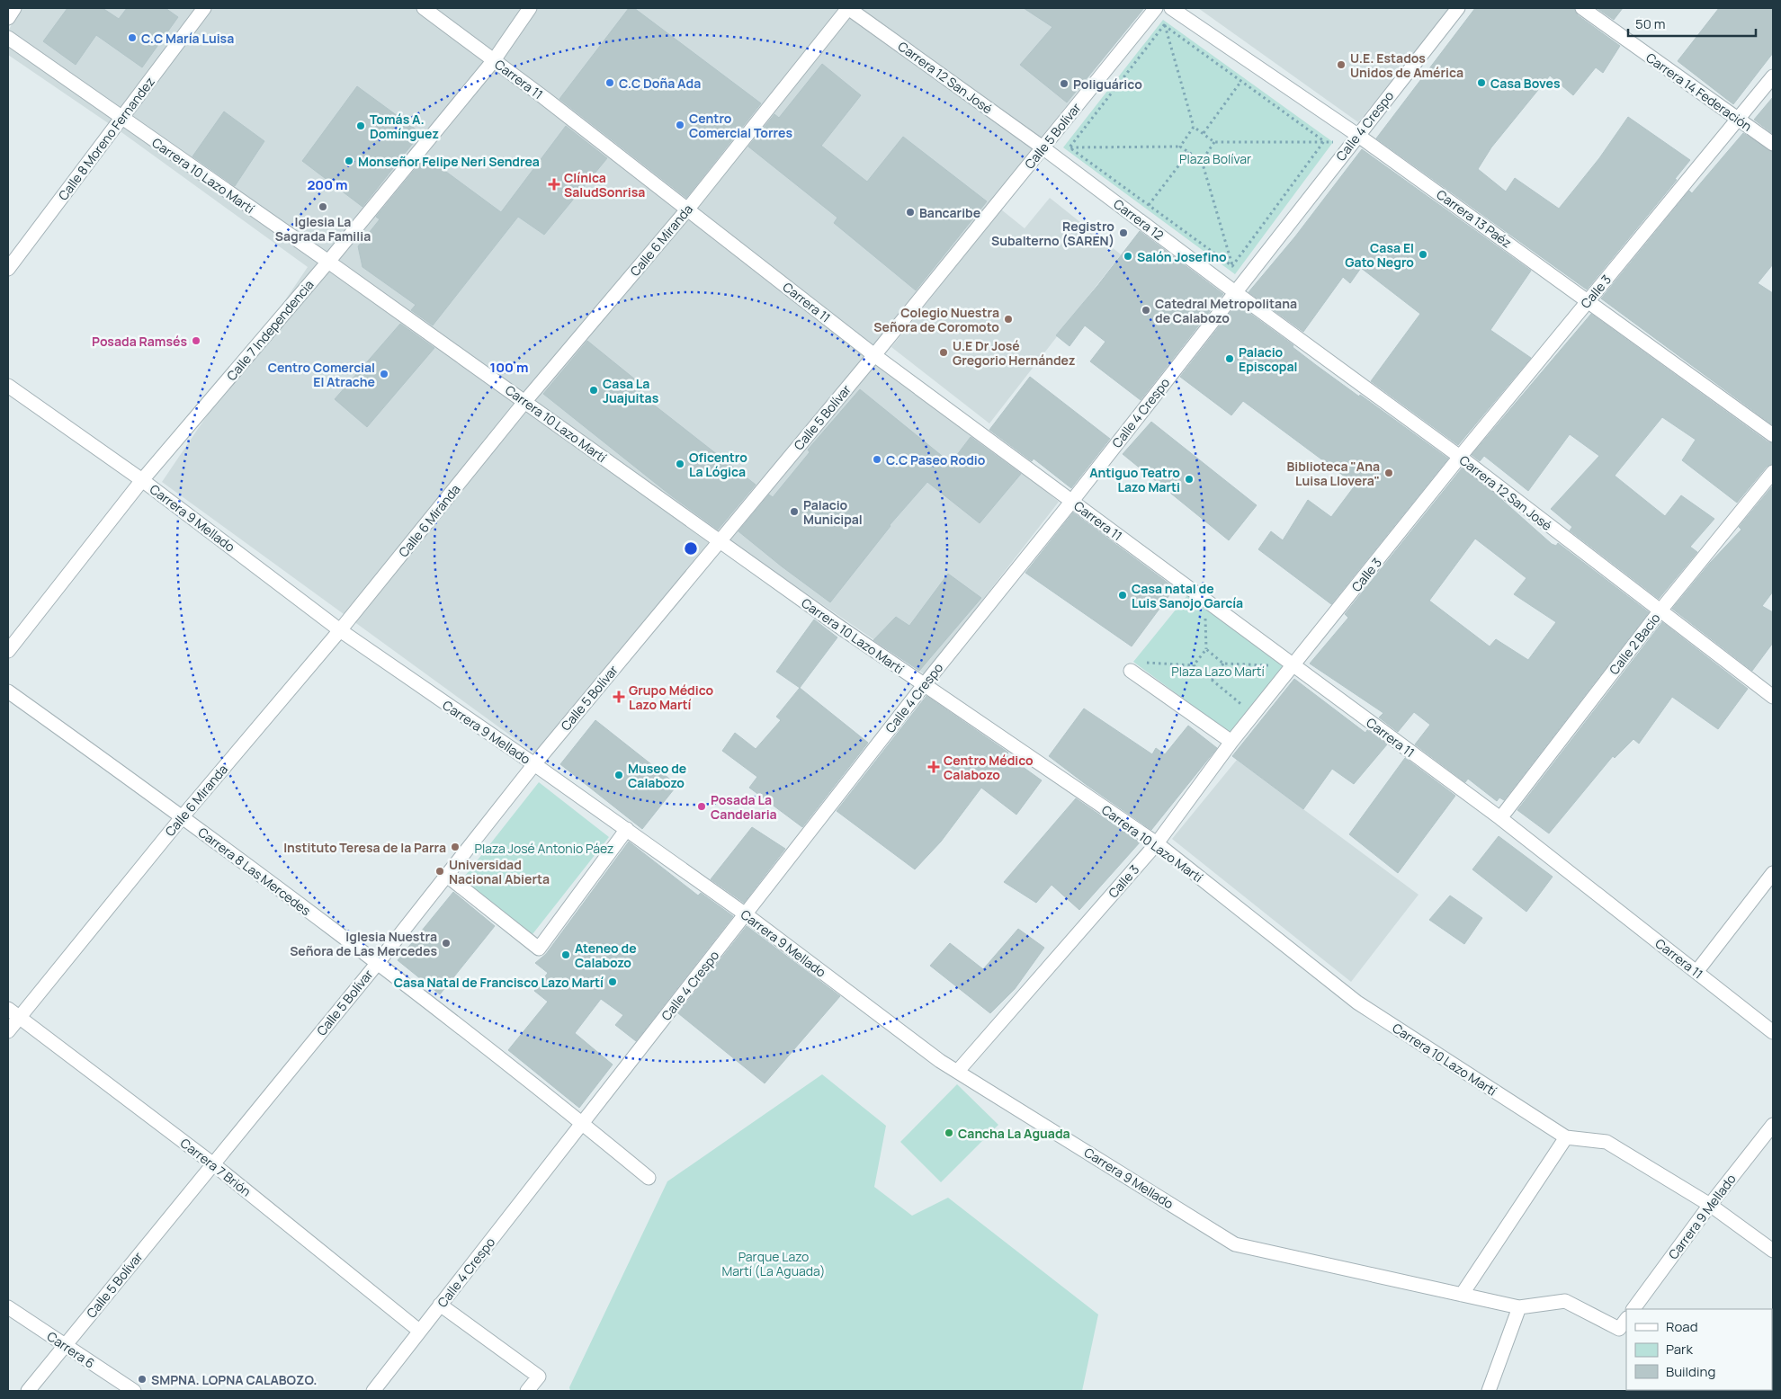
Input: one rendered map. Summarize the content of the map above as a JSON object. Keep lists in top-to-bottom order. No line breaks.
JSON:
{"streets":{"street":["Carrera 12 San José","Carrera 11","Carrera 14 Federación","Calle 4 Crespo","Calle 5 Bolívar","Calle 8 Moreno Fernandez","Carrera 10 Lazo Martí","Carrera 13 Paéz","Carrera 12","Calle 6 Miranda","Calle 3","Calle 7 Independencia","Carrera 9 Mellado","Calle 2 Bacio","Carrera 8 Las Mercedes","Carrera 7 Brión","Carrera 6"]},"crossings":[["Carrera 12 San José","Calle 4 Crespo"],["Carrera 12 San José","Calle 5 Bolívar"],["Carrera 12 San José","Carrera 12"],["Carrera 12 San José","Calle 6 Miranda"],["Carrera 12 San José","Calle 3"],["Carrera 12 San José","Calle 2 Bacio"],["Carrera 11","Calle 4 Crespo"],["Carrera 11","Calle 5 Bolívar"],["Carrera 11","Calle 6 Miranda"],["Carrera 11","Calle 3"],["Carrera 11","Calle 7 Independencia"],["Carrera 11","Calle 2 Bacio"],["Carrera 14 Federación","Calle 3"],["Calle 4 Crespo","Carrera 10 Lazo Martí"],["Calle 4 Crespo","Carrera 13 Paéz"],["Calle 4 Crespo","Carrera 12"],["Calle 4 Crespo","Carrera 9 Mellado"],["Calle 4 Crespo","Carrera 8 Las Mercedes"],["Calle 4 Crespo","Carrera 7 Brión"],["Calle 5 Bolívar","Carrera 10 Lazo Martí"],["Calle 5 Bolívar","Carrera 12"],["Calle 5 Bolívar","Carrera 9 Mellado"],["Calle 5 Bolívar","Carrera 8 Las Mercedes"],["Calle 5 Bolívar","Carrera 7 Brión"],["Calle 5 Bolívar","Carrera 6"],["Calle 8 Moreno Fernandez","Carrera 10 Lazo Martí"],["Carrera 10 Lazo Martí","Calle 6 Miranda"],["Carrera 10 Lazo Martí","Calle 3"],["Carrera 10 Lazo Martí","Calle 7 Independencia"],["Carrera 10 Lazo Martí","Carrera 9 Mellado"],["Carrera 13 Paéz","Calle 3"],["Calle 6 Miranda","Carrera 9 Mellado"],["Calle 6 Miranda","Carrera 8 Las Mercedes"],["Calle 6 Miranda","Carrera 7 Brión"],["Calle 3","Carrera 9 Mellado"],["Calle 7 Independencia","Carrera 9 Mellado"]],"parks":["Plaza Bolívar","Plaza Lazo Martí","Plaza José Antonio Páez","Parque Lazo Martí (La Aguada)"],"places":{"other":["C.C María Luisa","U.E. Estados Unidos de América","C.C Doña Ada","Casa Boves","Poliguárico","Centro Comercial Torres","Tomás A. Domínguez","Monseñor Felipe Neri Sendrea","Iglesia La Sagrada Familia","Bancaribe","Registro Subalterno (SAREN)","Casa El Gato Negro","Salón Josefino","Catedral Metropolitana de Calabozo","Colegio Nuestra Señora de Coromoto","Posada Ramsés","U.E Dr José Gregorio Hernández","Palacio Episcopal","Centro Comercial El Atrache","Casa La Juajuitas","C.C Paseo Rodio","Oficentro La Lógica","Biblioteca \"Ana Luisa Llovera\"","Antiguo Teatro Lazo Marti","Palacio Municipal","Casa natal de Luis Sanojo García","Museo de Calabozo","Posada La Candelaria","Instituto Teresa de la Parra","Universidad Nacional Abierta","Iglesia Nuestra Señora de Las Mercedes","Ateneo de Calabozo","Casa Natal de Francisco Lazo Martí","Cancha La Aguada","SMPNA. LOPNA CALABOZO."],"health":["Clínica SaludSonrisa","Grupo Médico Lazo Martí","Centro Médico Calabozo"]},"legend":["Road","Park","Building"],"scale_bar":"50 m","rings":["200 m","100 m"]}
